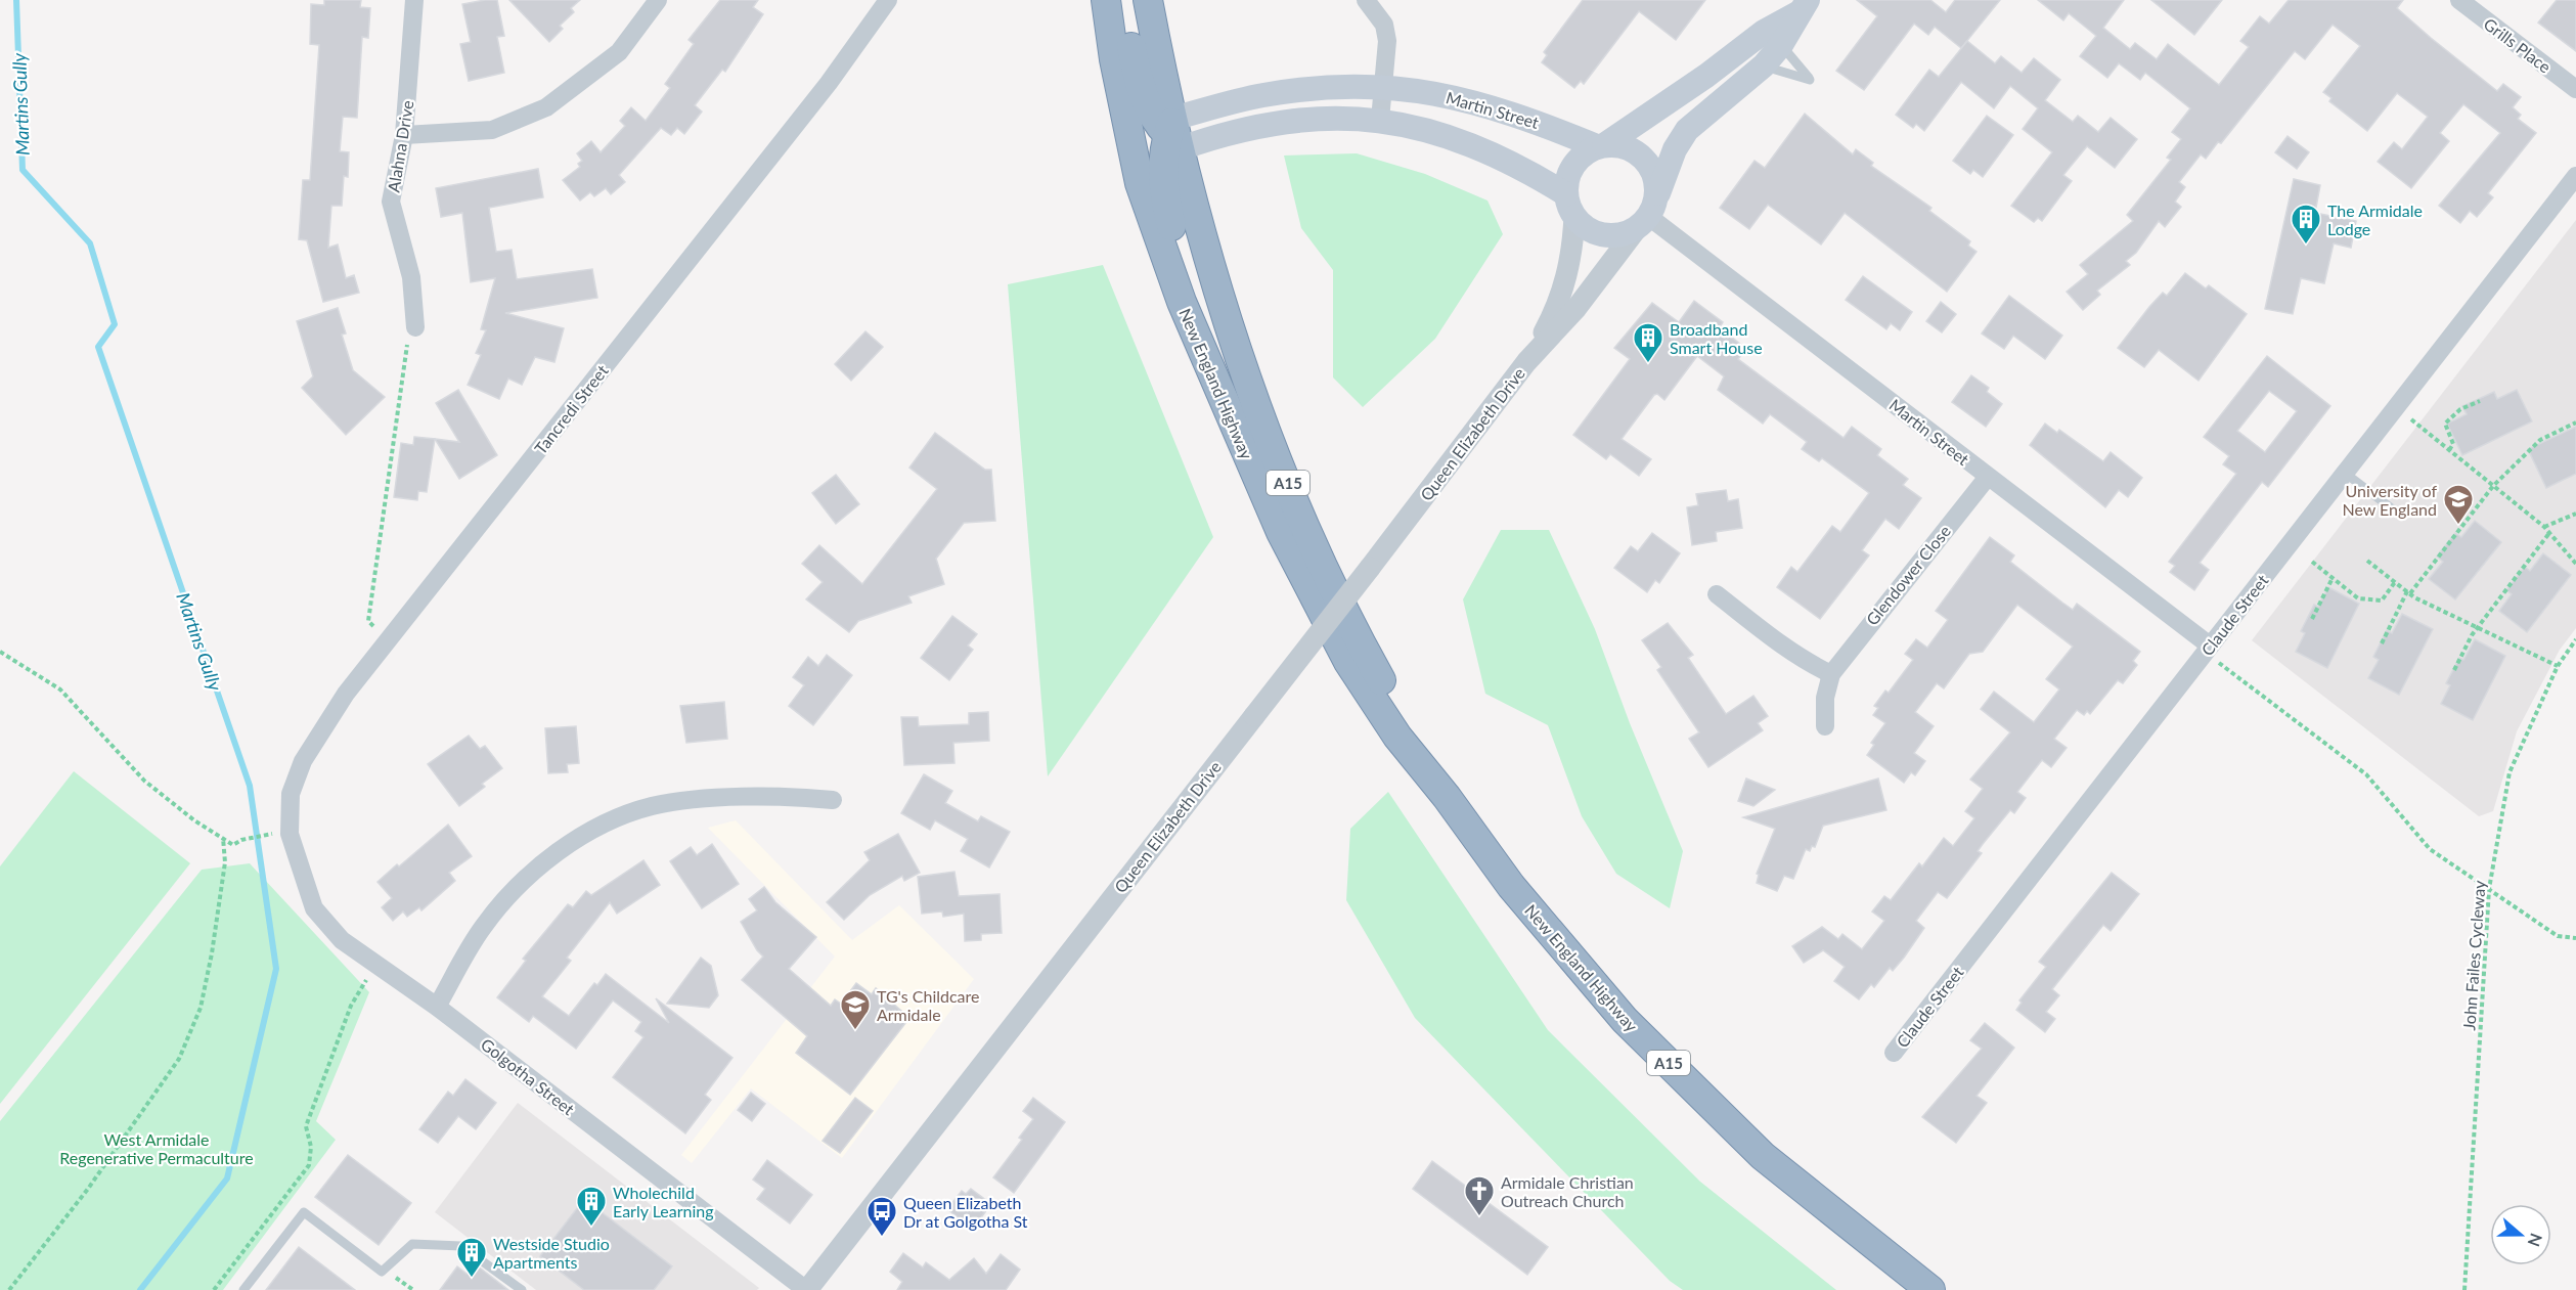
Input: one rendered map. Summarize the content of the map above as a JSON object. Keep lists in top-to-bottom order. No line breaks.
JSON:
{"streets":{"highway":["New England Highway","A15"],"main road":["Martin Street","Queen Elizabeth Drive"],"street":["Grills Place","Alahna Drive","Tancredi Street","Glendower Close","Claude Street","Golgotha Street"],"path":["John Failes Cycleway"]},"crossings":[["Martin Street","New England Highway"],["Martin Street","Queen Elizabeth Drive"],["Martin Street","Glendower Close"],["Martin Street","Claude Street"],["Tancredi Street","Golgotha Street"],["Queen Elizabeth Drive","Golgotha Street"]],"water":["Martins Gully"],"parks":["West Armidale Regenerative Permaculture"],"places":{"building":["The Armidale Lodge","Broadband Smart House","Wholechild Early Learning","Westside Studio Apartments"],"school or university":["University of New England","TG's Childcare Armidale"],"church":["Armidale Christian Outreach Church"],"bus stop":["Queen Elizabeth Dr at Golgotha St"]},"north":"right"}
